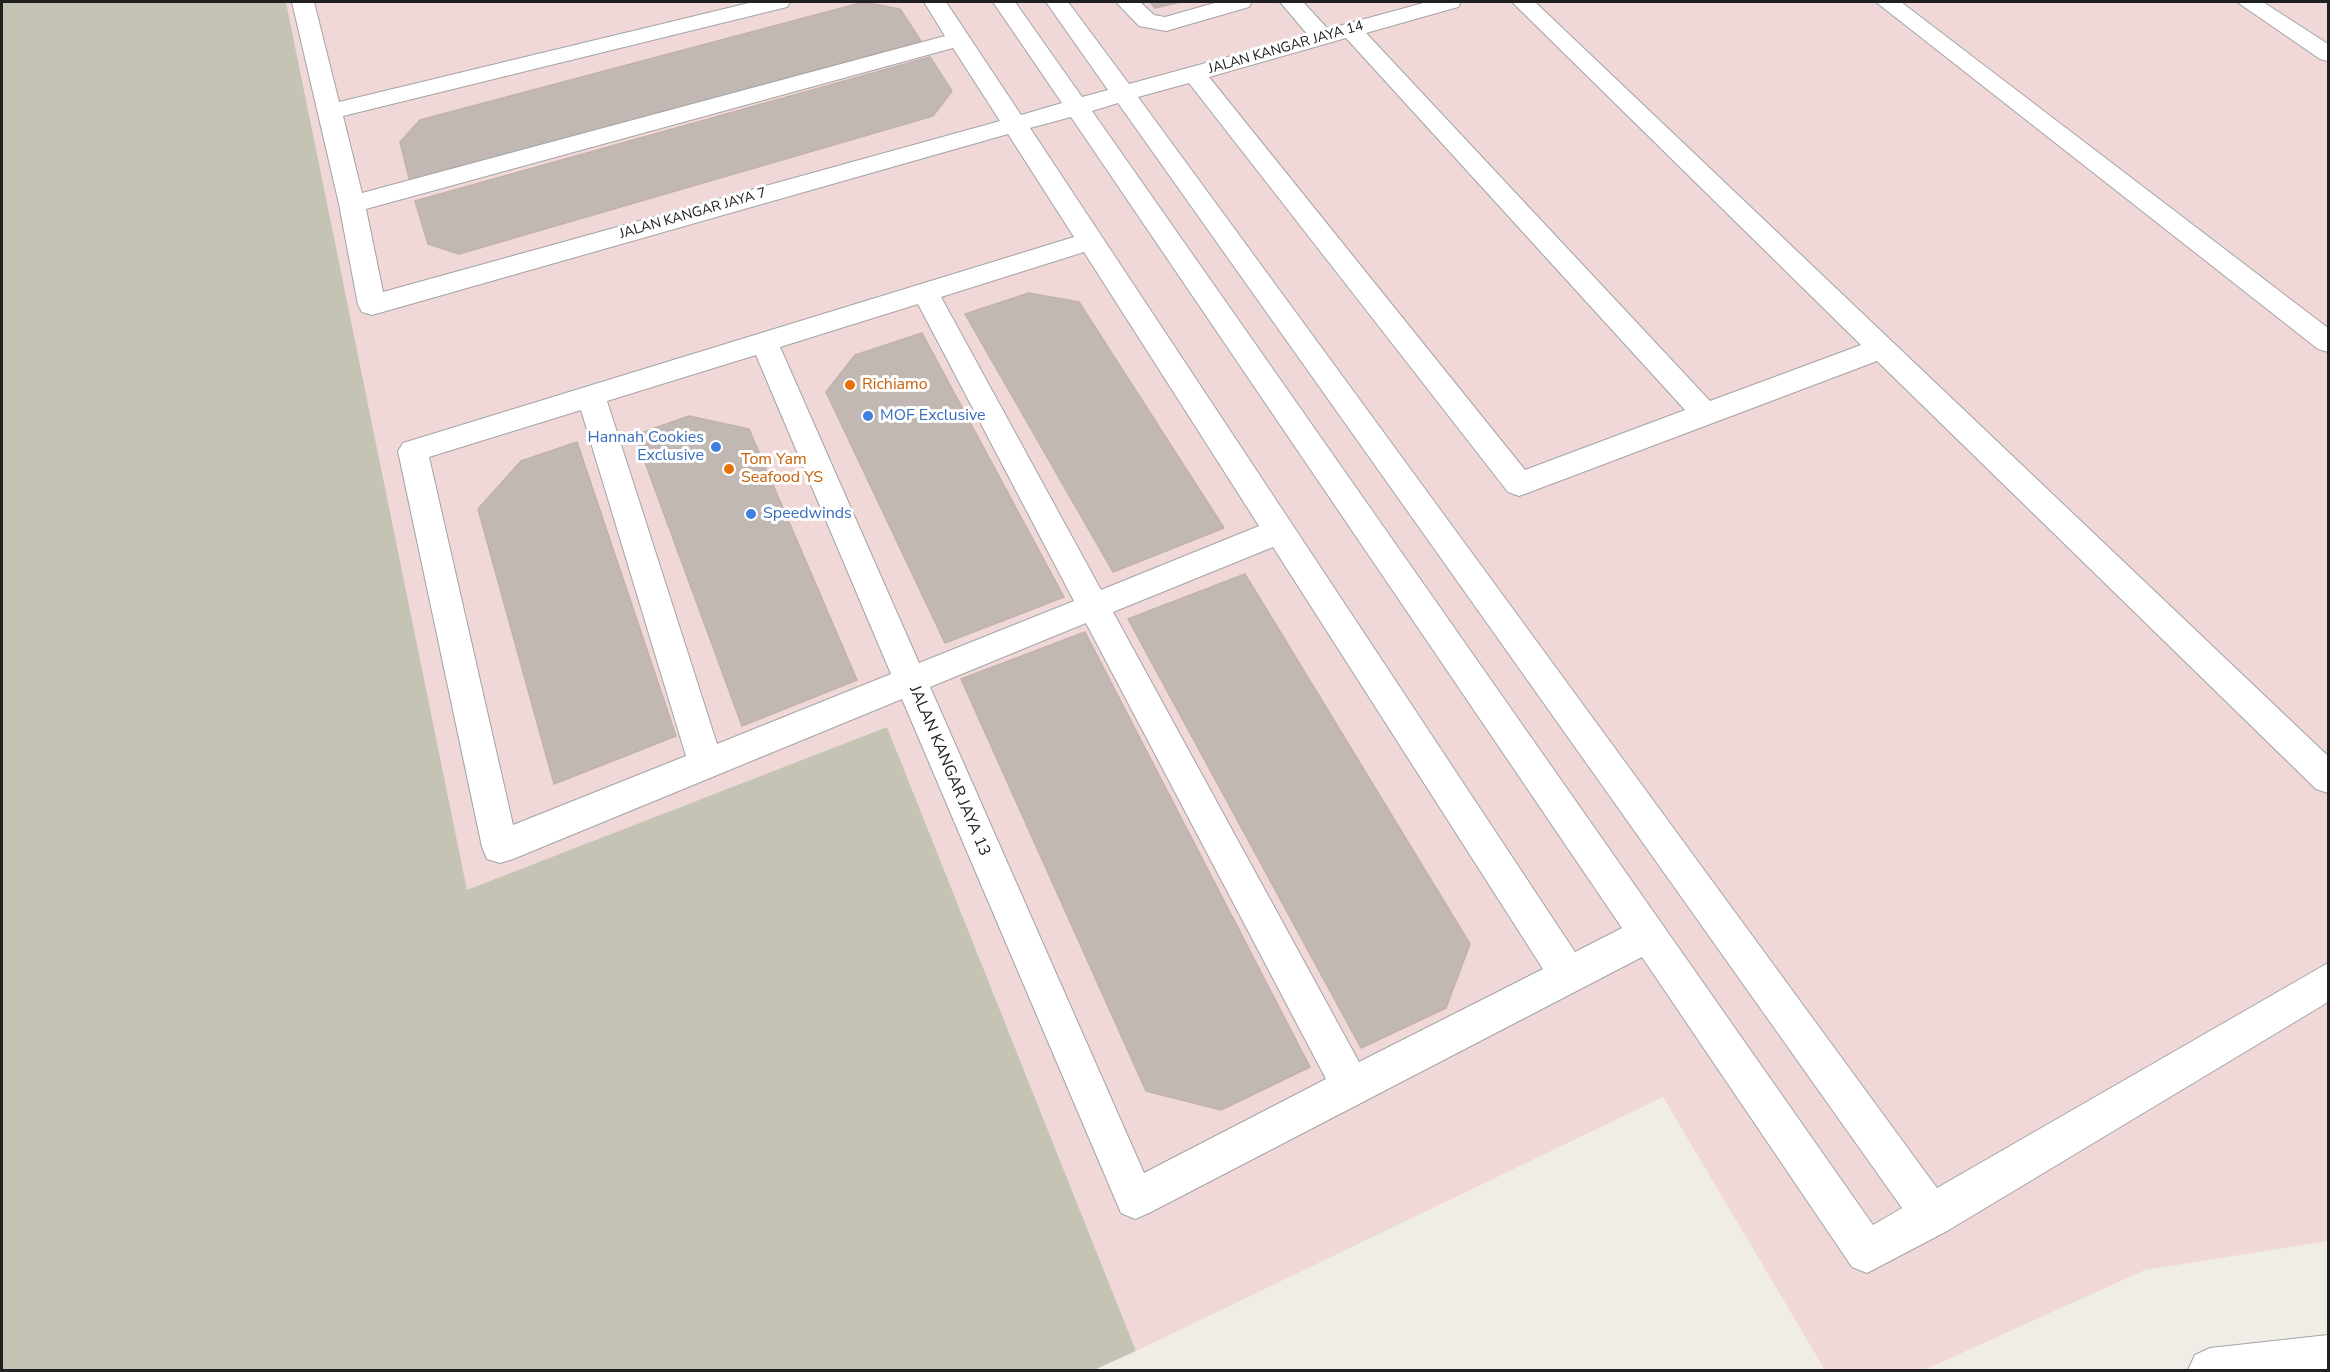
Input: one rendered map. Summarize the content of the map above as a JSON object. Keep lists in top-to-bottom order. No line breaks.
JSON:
{"streets":{"street":["JALAN KANGAR JAYA 14","JALAN KANGAR JAYA 7","JALAN KANGAR JAYA 13"]},"crossings":[["JALAN KANGAR JAYA 14","JALAN KANGAR JAYA 7"]],"places":["Richiamo","MOF Exclusive","Hannah Cookies Exclusive","Tom Yam Seafood YS","Speedwinds"]}
